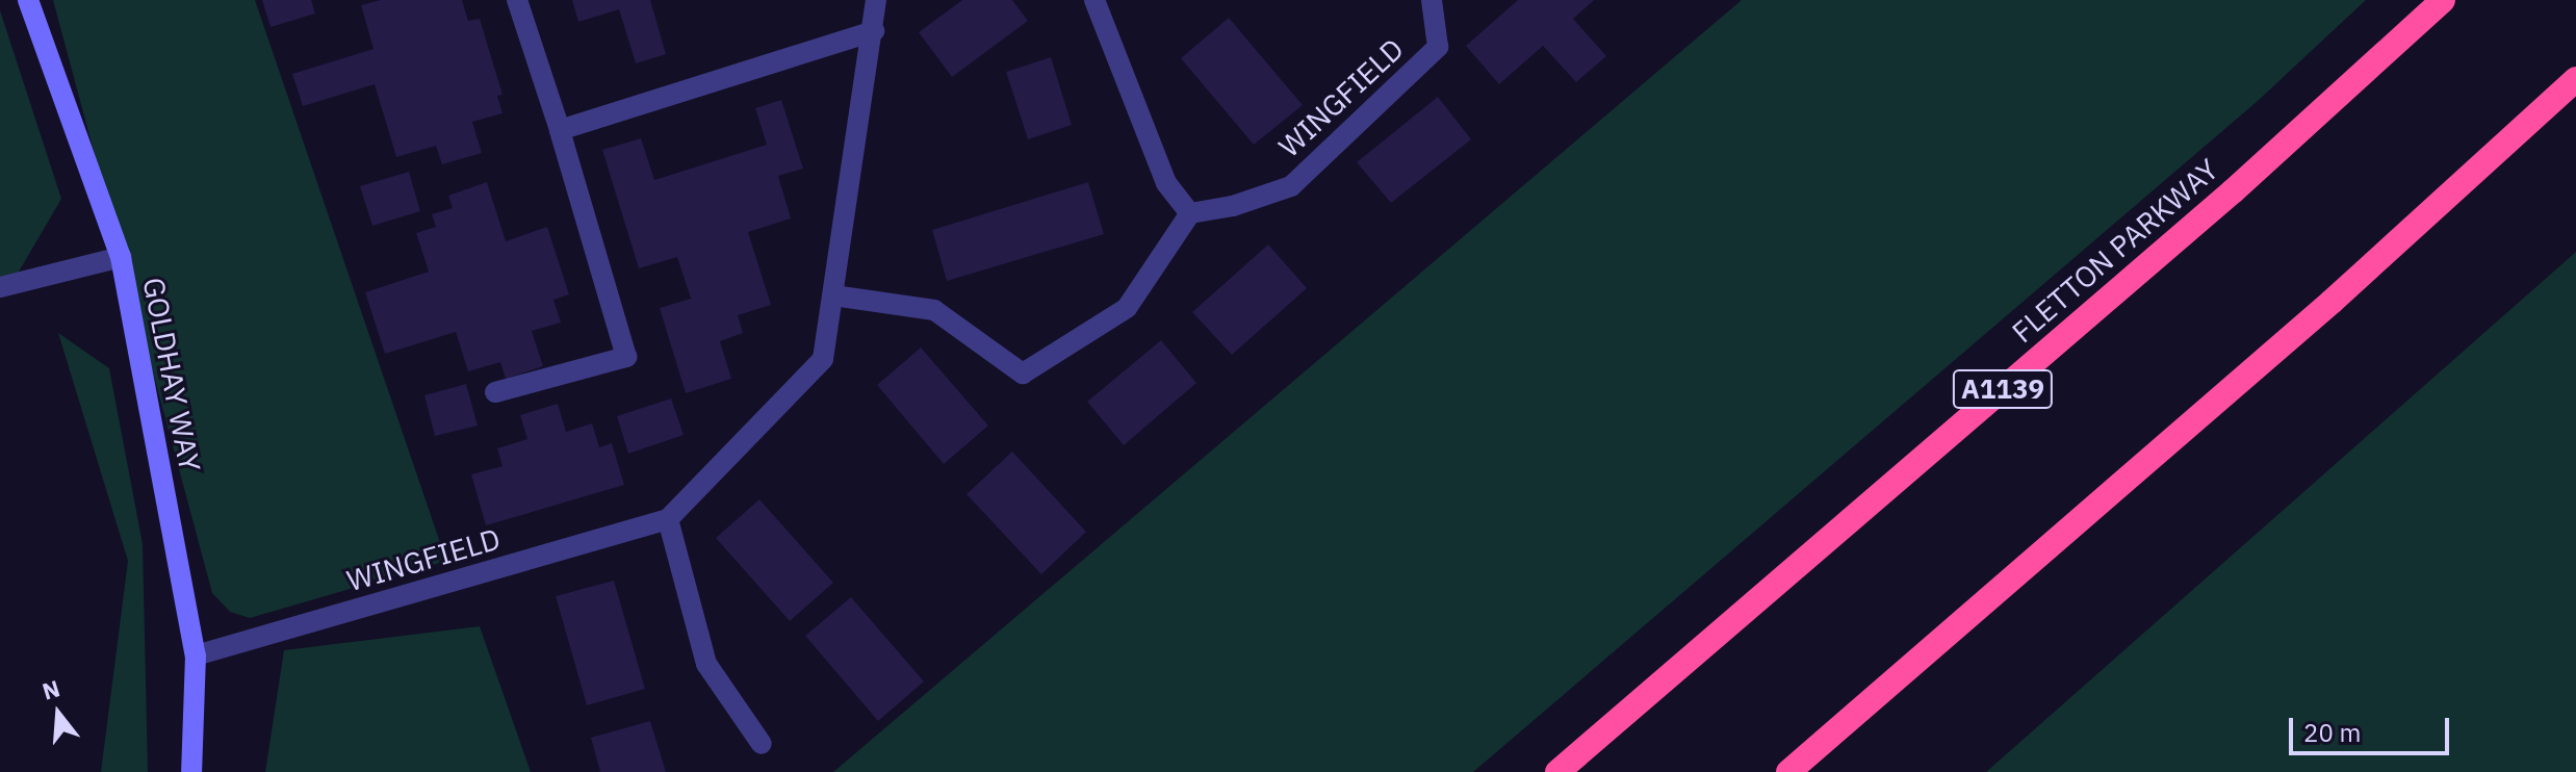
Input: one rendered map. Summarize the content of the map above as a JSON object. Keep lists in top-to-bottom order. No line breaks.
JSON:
{"streets":{"highway":["FLETTON PARKWAY","A1139"],"street":["WINGFIELD","GOLDHAY WAY"]},"crossings":[["WINGFIELD","GOLDHAY WAY"]],"scale_bar":"20 m","north":"top"}
